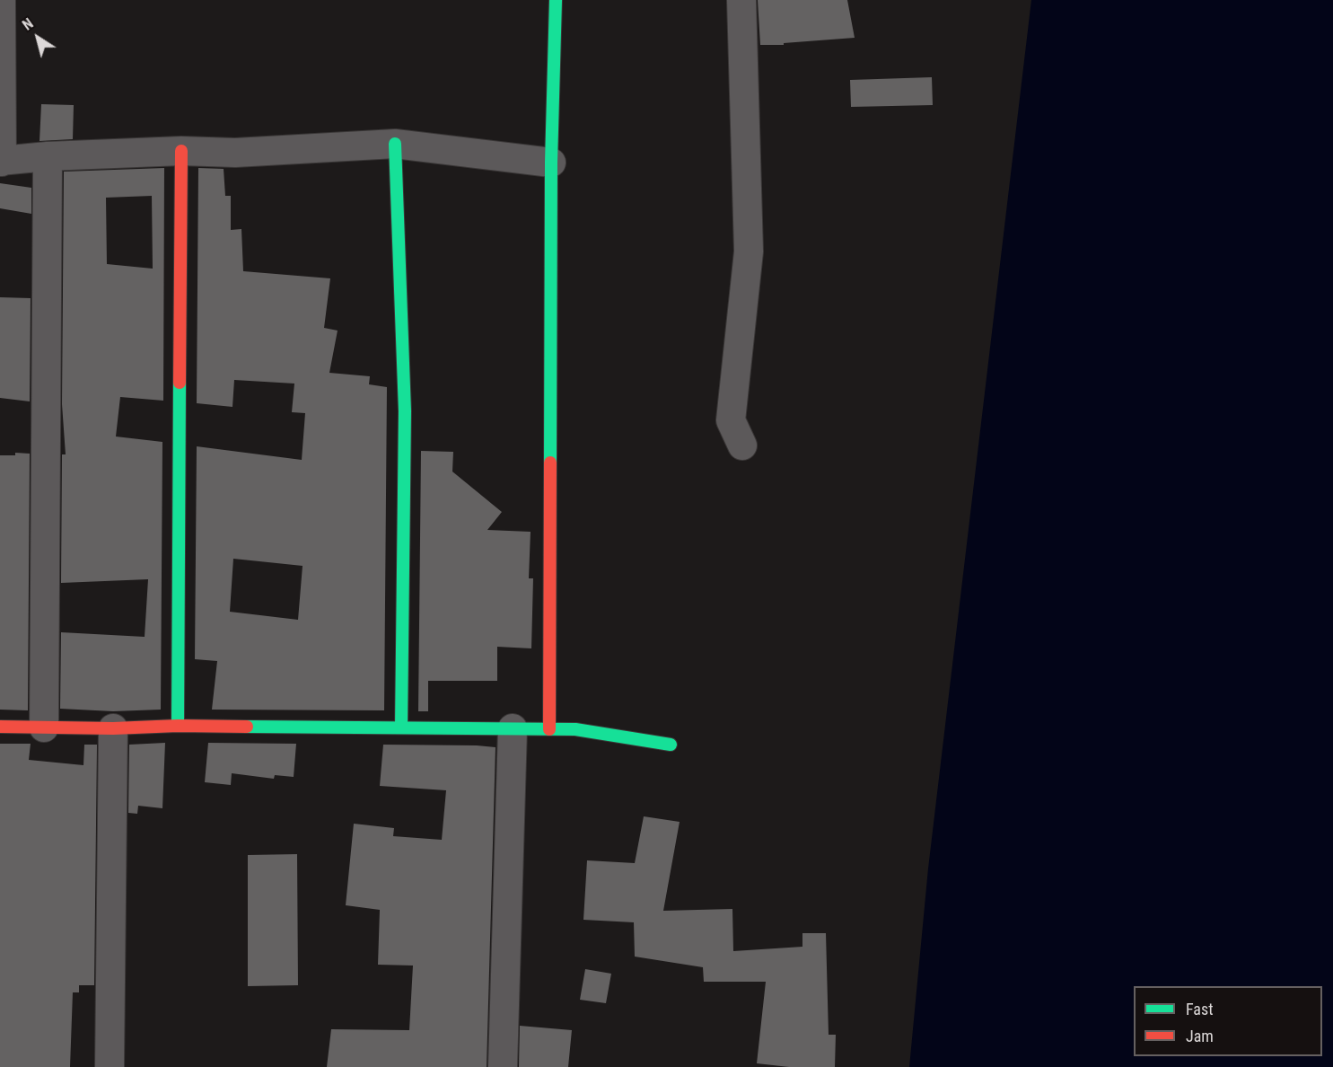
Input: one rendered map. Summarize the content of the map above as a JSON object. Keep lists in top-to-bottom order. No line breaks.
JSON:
{"legend":["Fast","Jam"],"north":"top left"}
